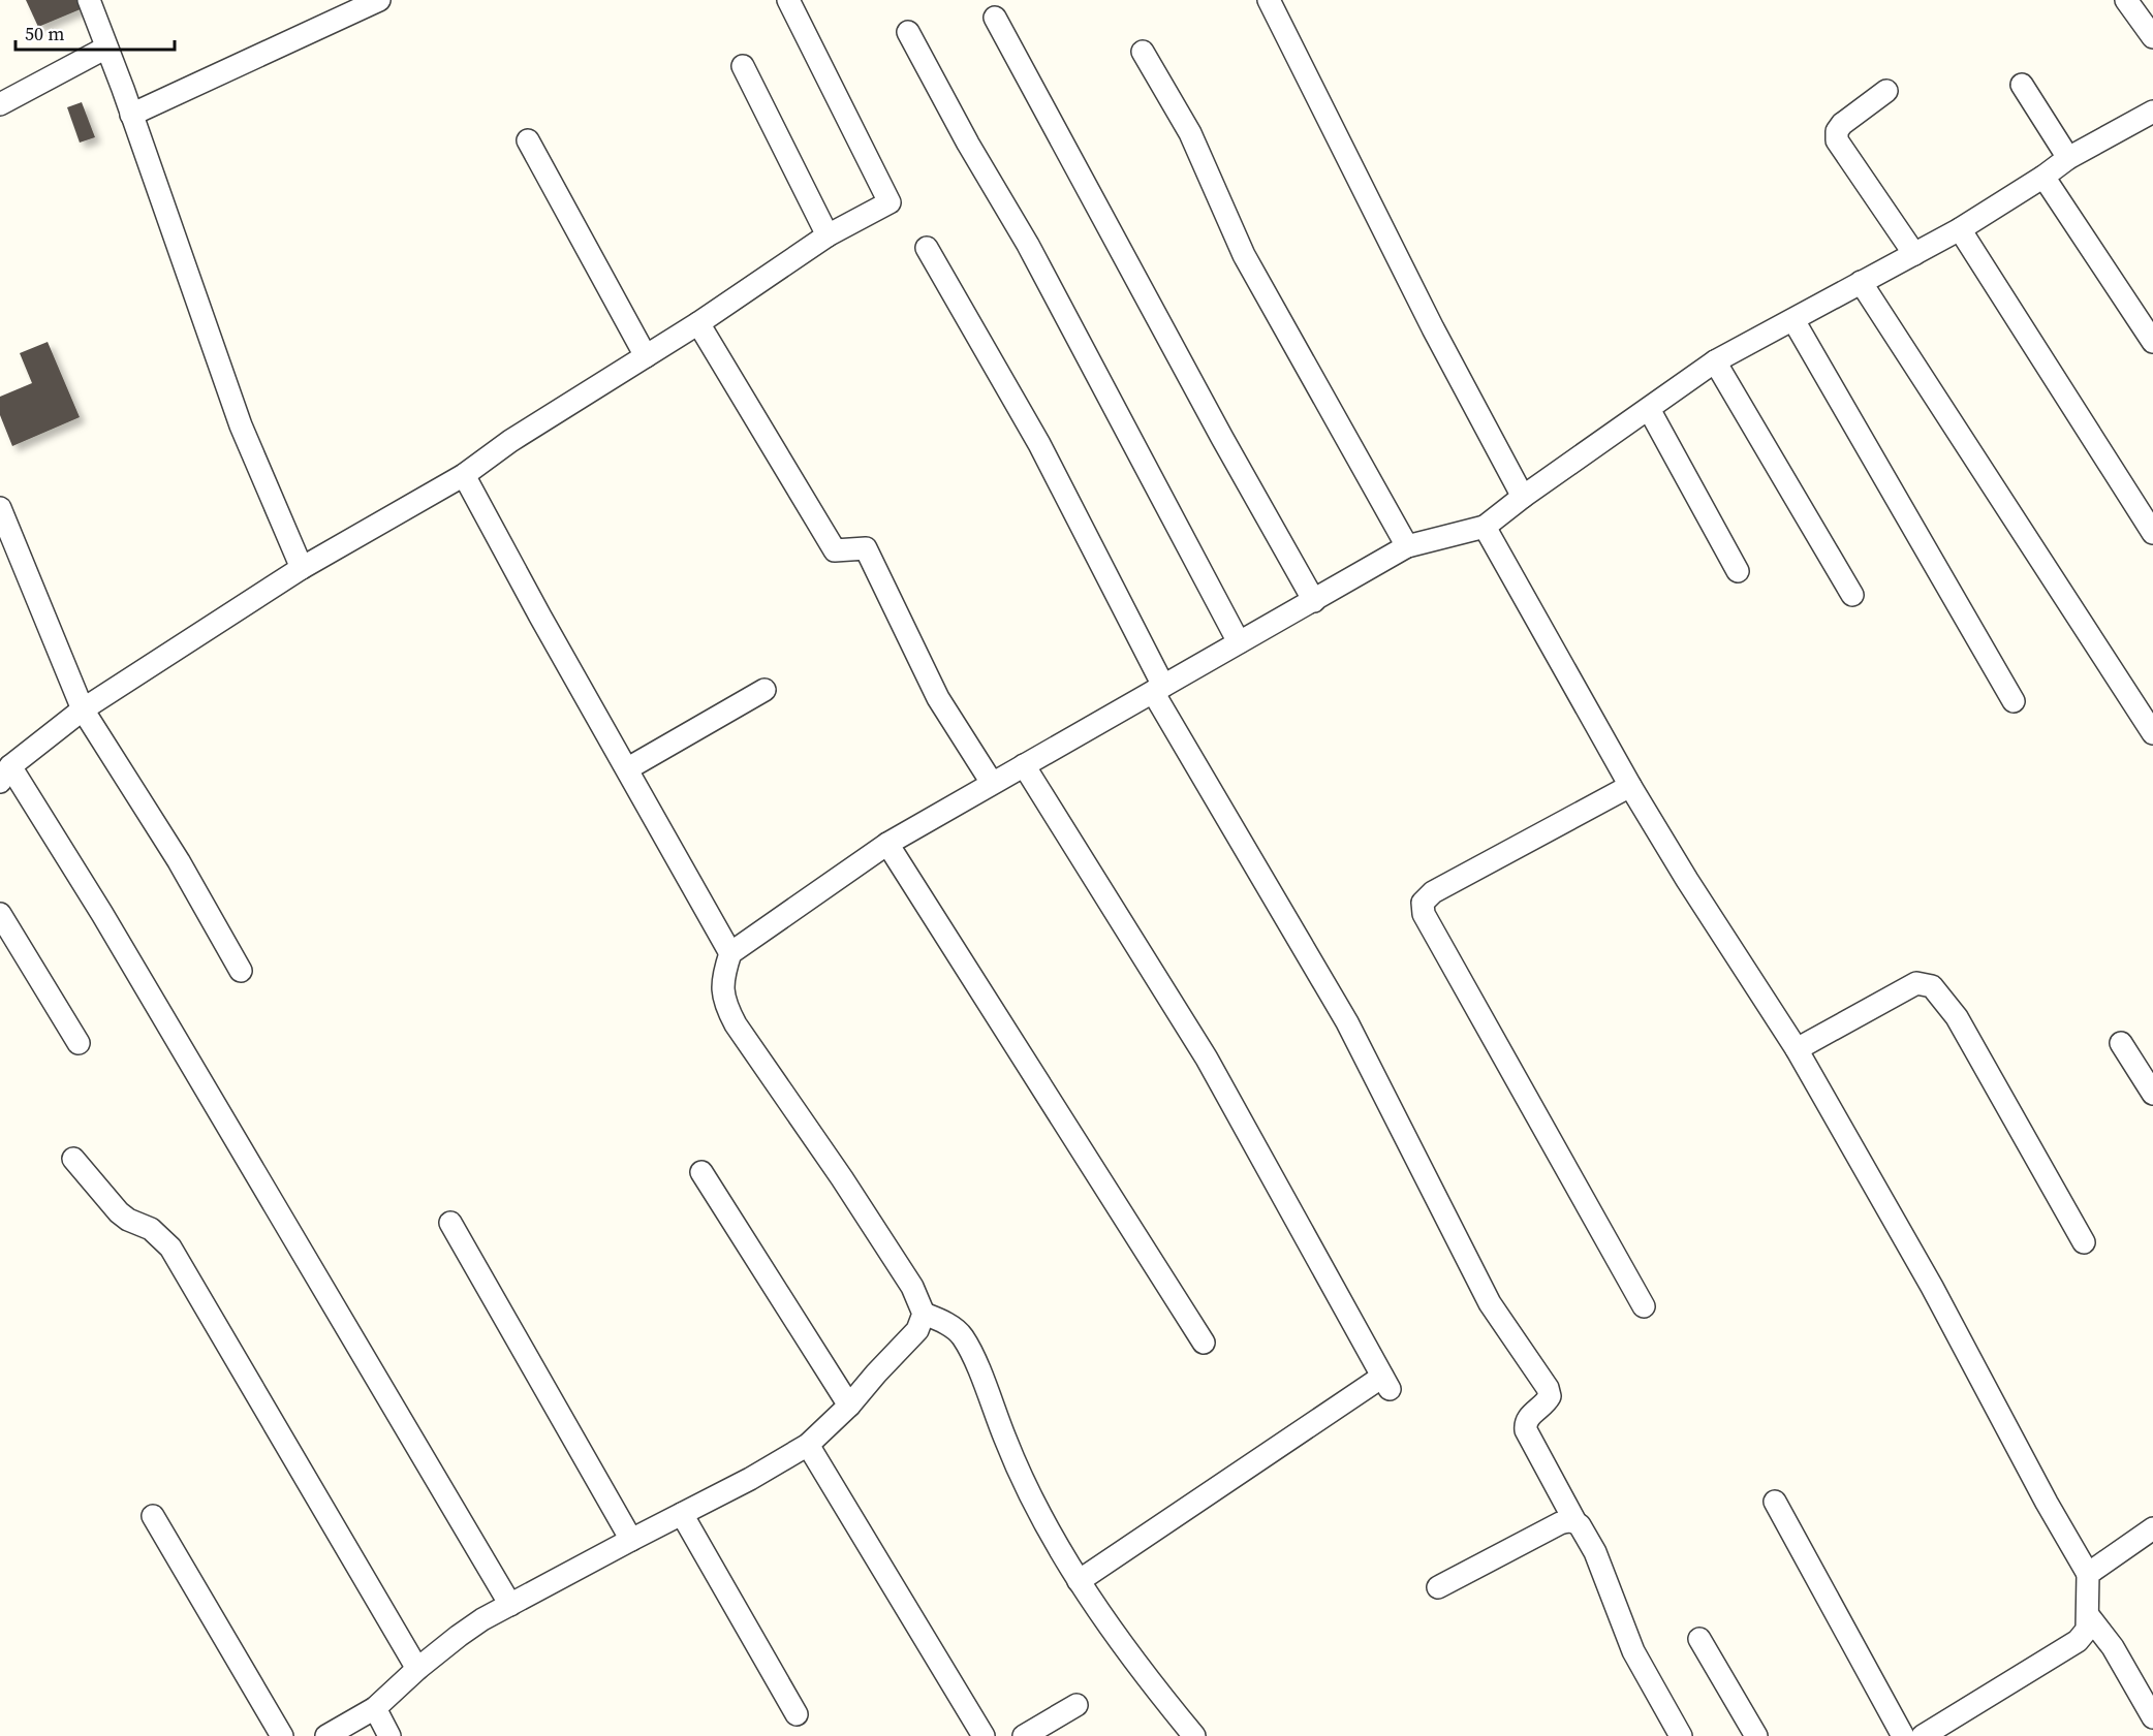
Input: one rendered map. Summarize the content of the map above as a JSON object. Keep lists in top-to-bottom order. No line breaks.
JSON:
{"scale_bar":"50 m"}
